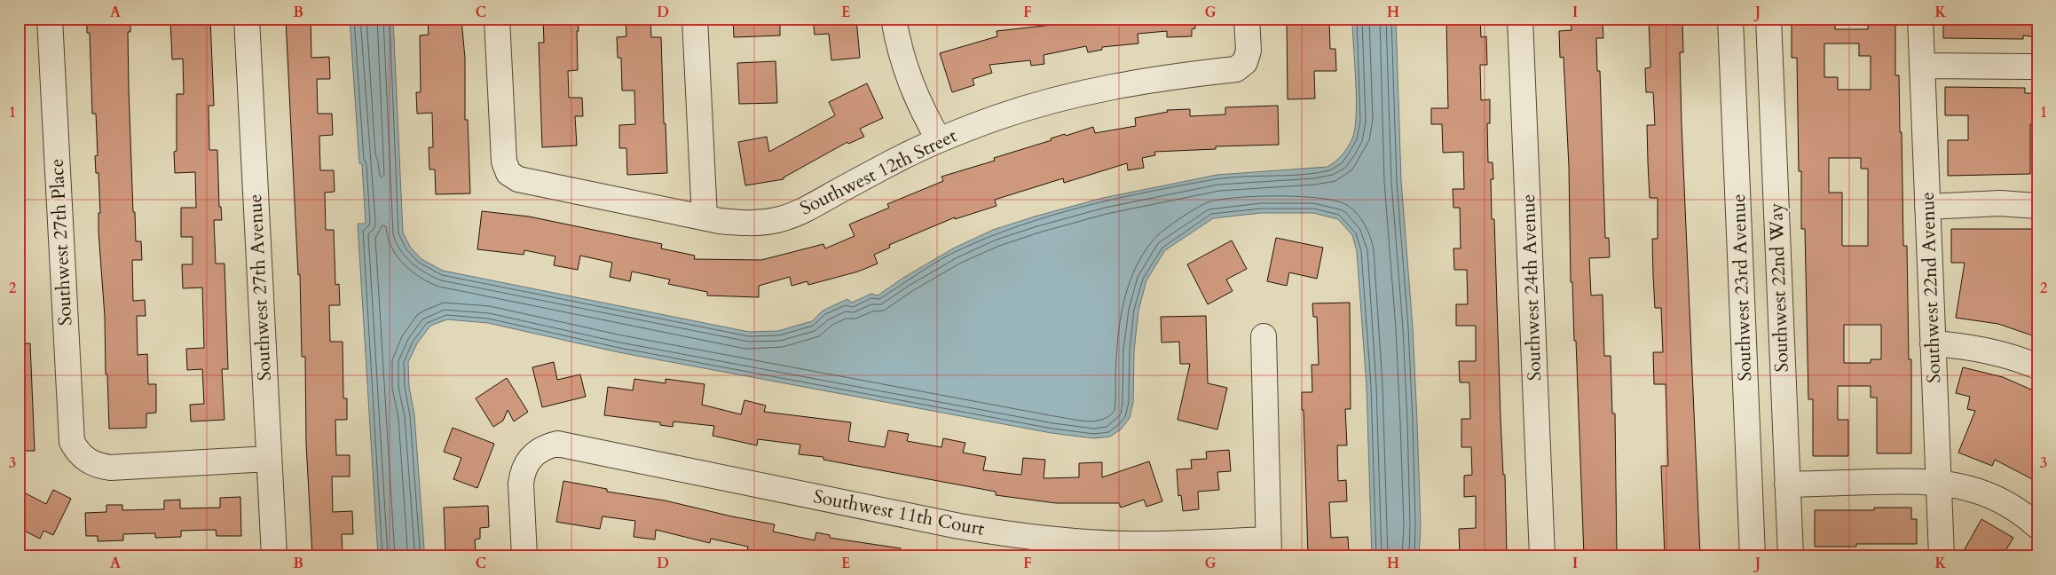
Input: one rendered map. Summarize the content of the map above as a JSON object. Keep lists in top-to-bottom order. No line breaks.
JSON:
{"streets":{"street":["Southwest 12th Street","Southwest 27th Place","Southwest 27th Avenue","Southwest 24th Avenue","Southwest 23rd Avenue","Southwest 22nd Way","Southwest 22nd Avenue","Southwest 11th Court"]},"crossings":[["Southwest 27th Place","Southwest 27th Avenue"]],"grid":{"columns":["A","B","C","D","E","F","G","H","I","J","K"],"rows":["1","2","3"]}}
